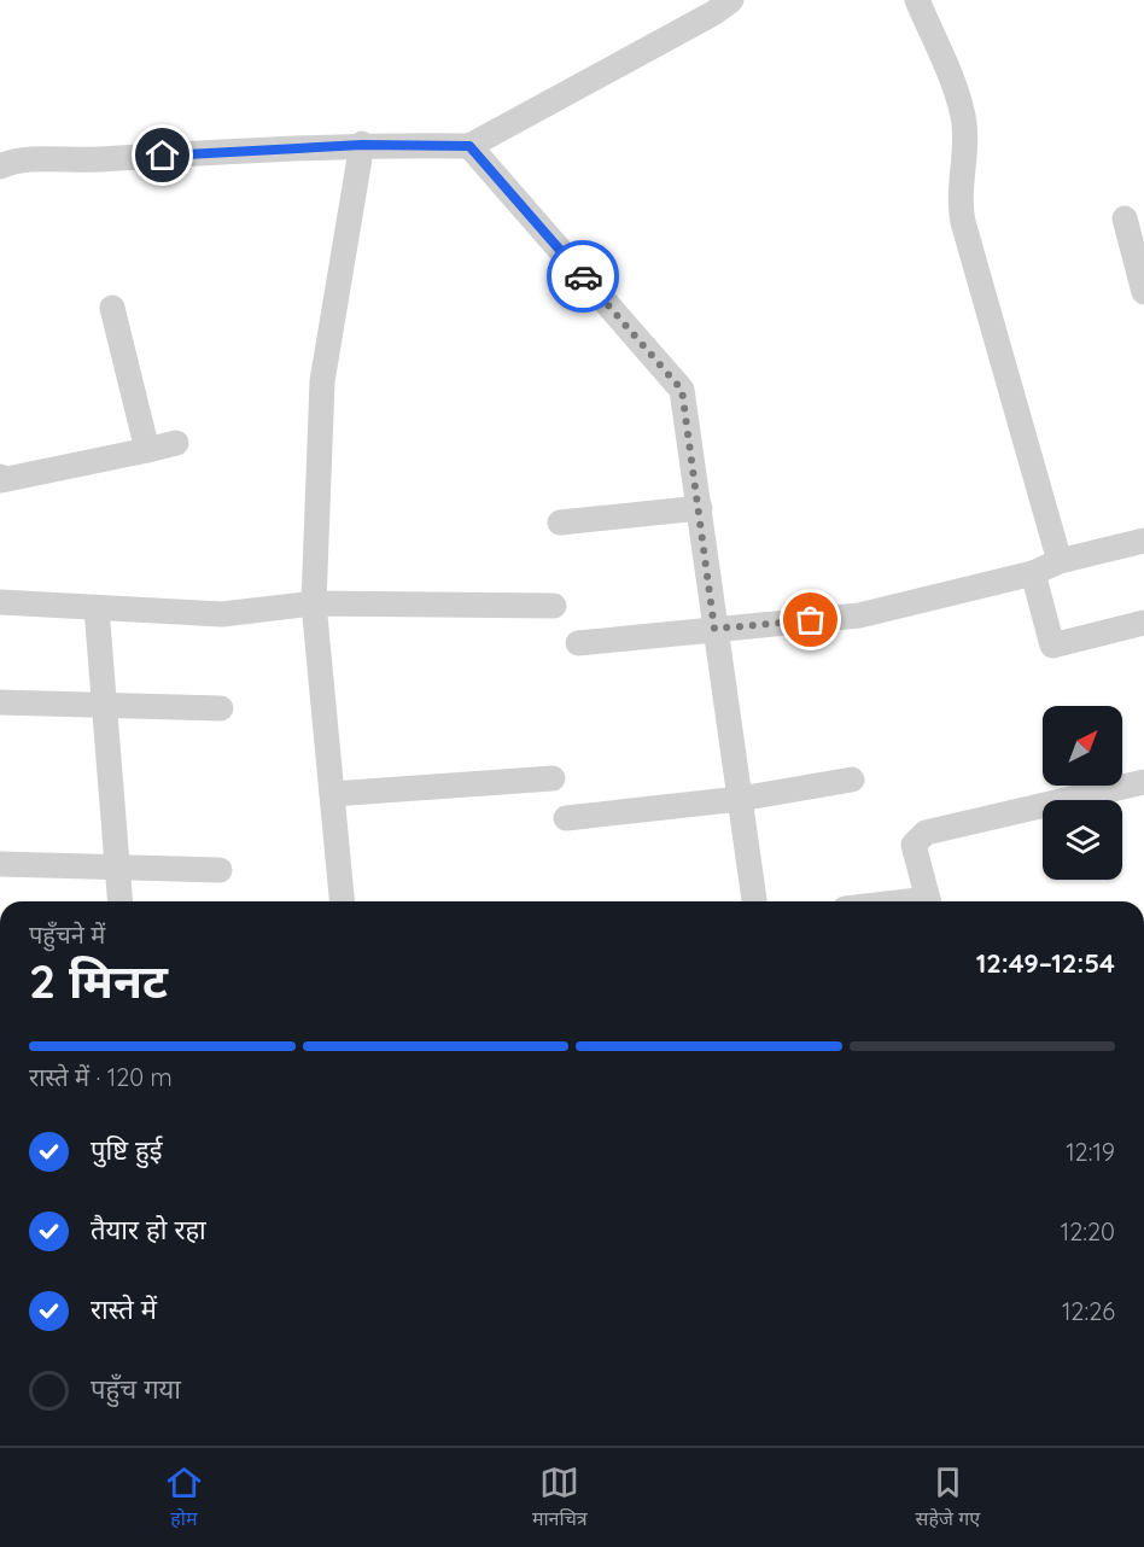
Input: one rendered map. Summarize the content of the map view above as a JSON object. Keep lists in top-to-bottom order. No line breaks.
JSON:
{"north":"top right","page":{"heading":["2 मिनट","पहुँचने में","12:49–12:54"],"bar":"रास्ते में · 120 m","list":[["पुष्टि हुई","12:19"],["तैयार हो रहा","12:20"],["रास्ते में","12:26"],"पहुँच गया"],"tabs":["होम","मानचित्र","सहेजे गए"]}}
